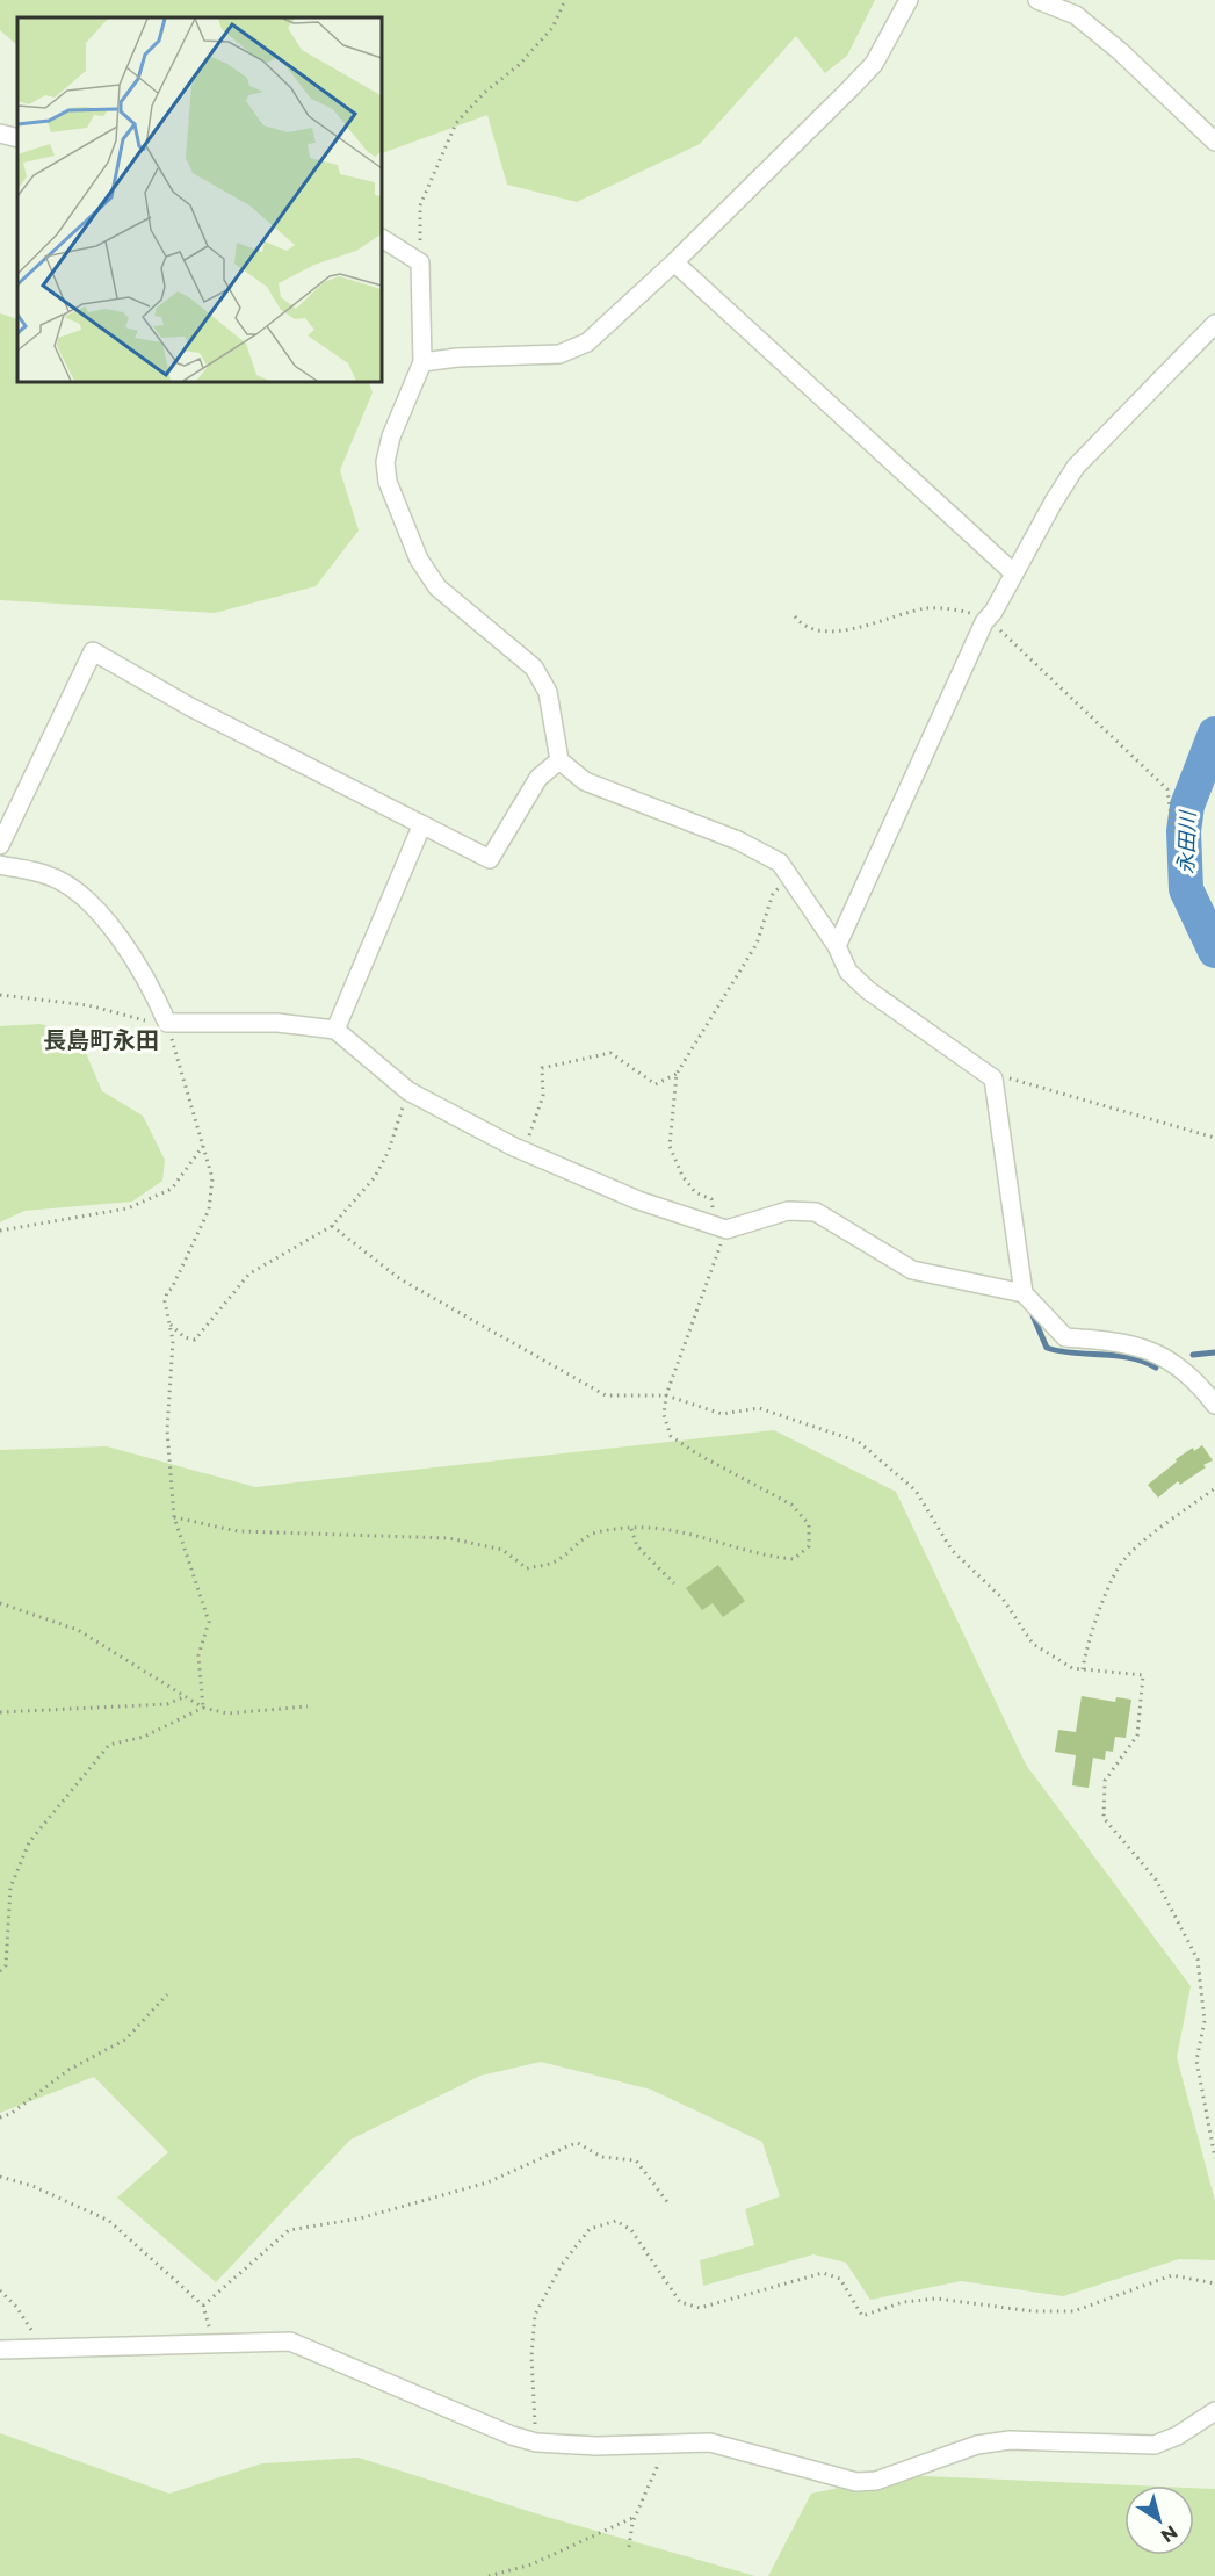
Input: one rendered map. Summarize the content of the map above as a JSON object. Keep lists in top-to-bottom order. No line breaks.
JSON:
{"districts":["長島町永田"],"water":["永田川"],"north":"bottom right"}
